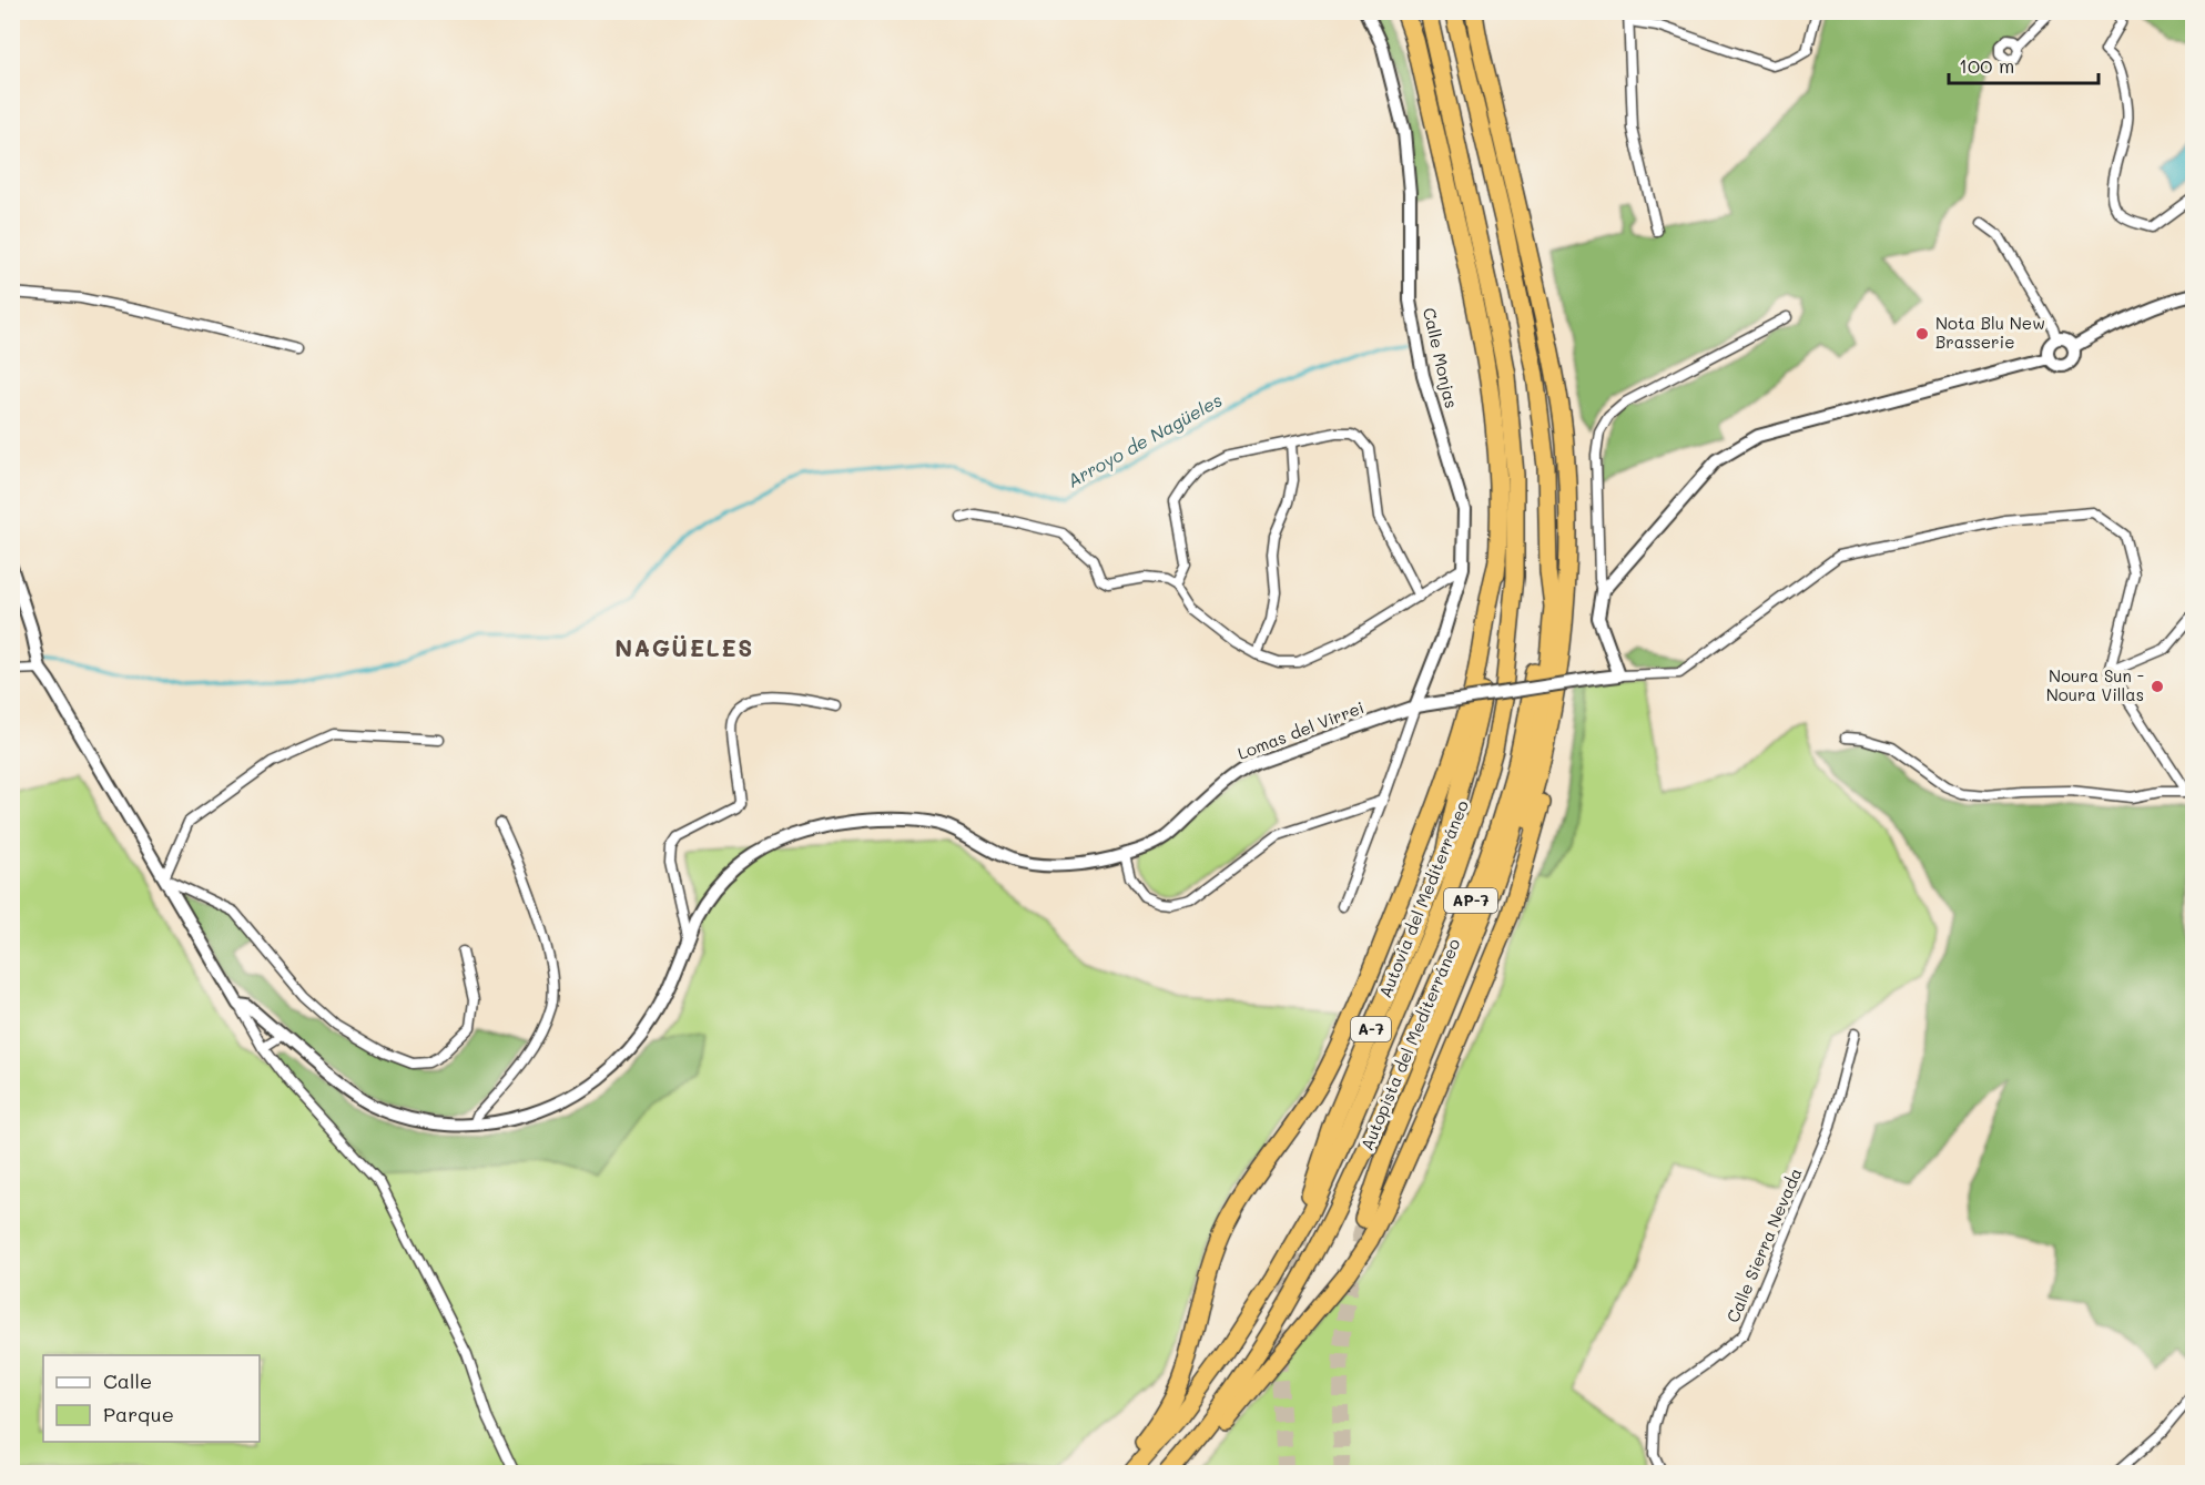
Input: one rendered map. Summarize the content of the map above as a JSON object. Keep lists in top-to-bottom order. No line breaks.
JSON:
{"streets":{"highway":["Autovía del Mediterráneo","AP-7","A-7","Autopista del Mediterráneo"],"street":["Calle Monjas","Lomas del Virrei","Calle Sierra Nevada"]},"crossings":[["Calle Monjas","Lomas del Virrei"],["Autovía del Mediterráneo","Autopista del Mediterráneo"]],"districts":["NAGÜELES"],"water":["Arroyo de Nagüeles"],"places":["Nota Blu New Brasserie","Noura Sun - Noura Villas"],"legend":["Calle","Parque"],"scale_bar":"100 m"}
